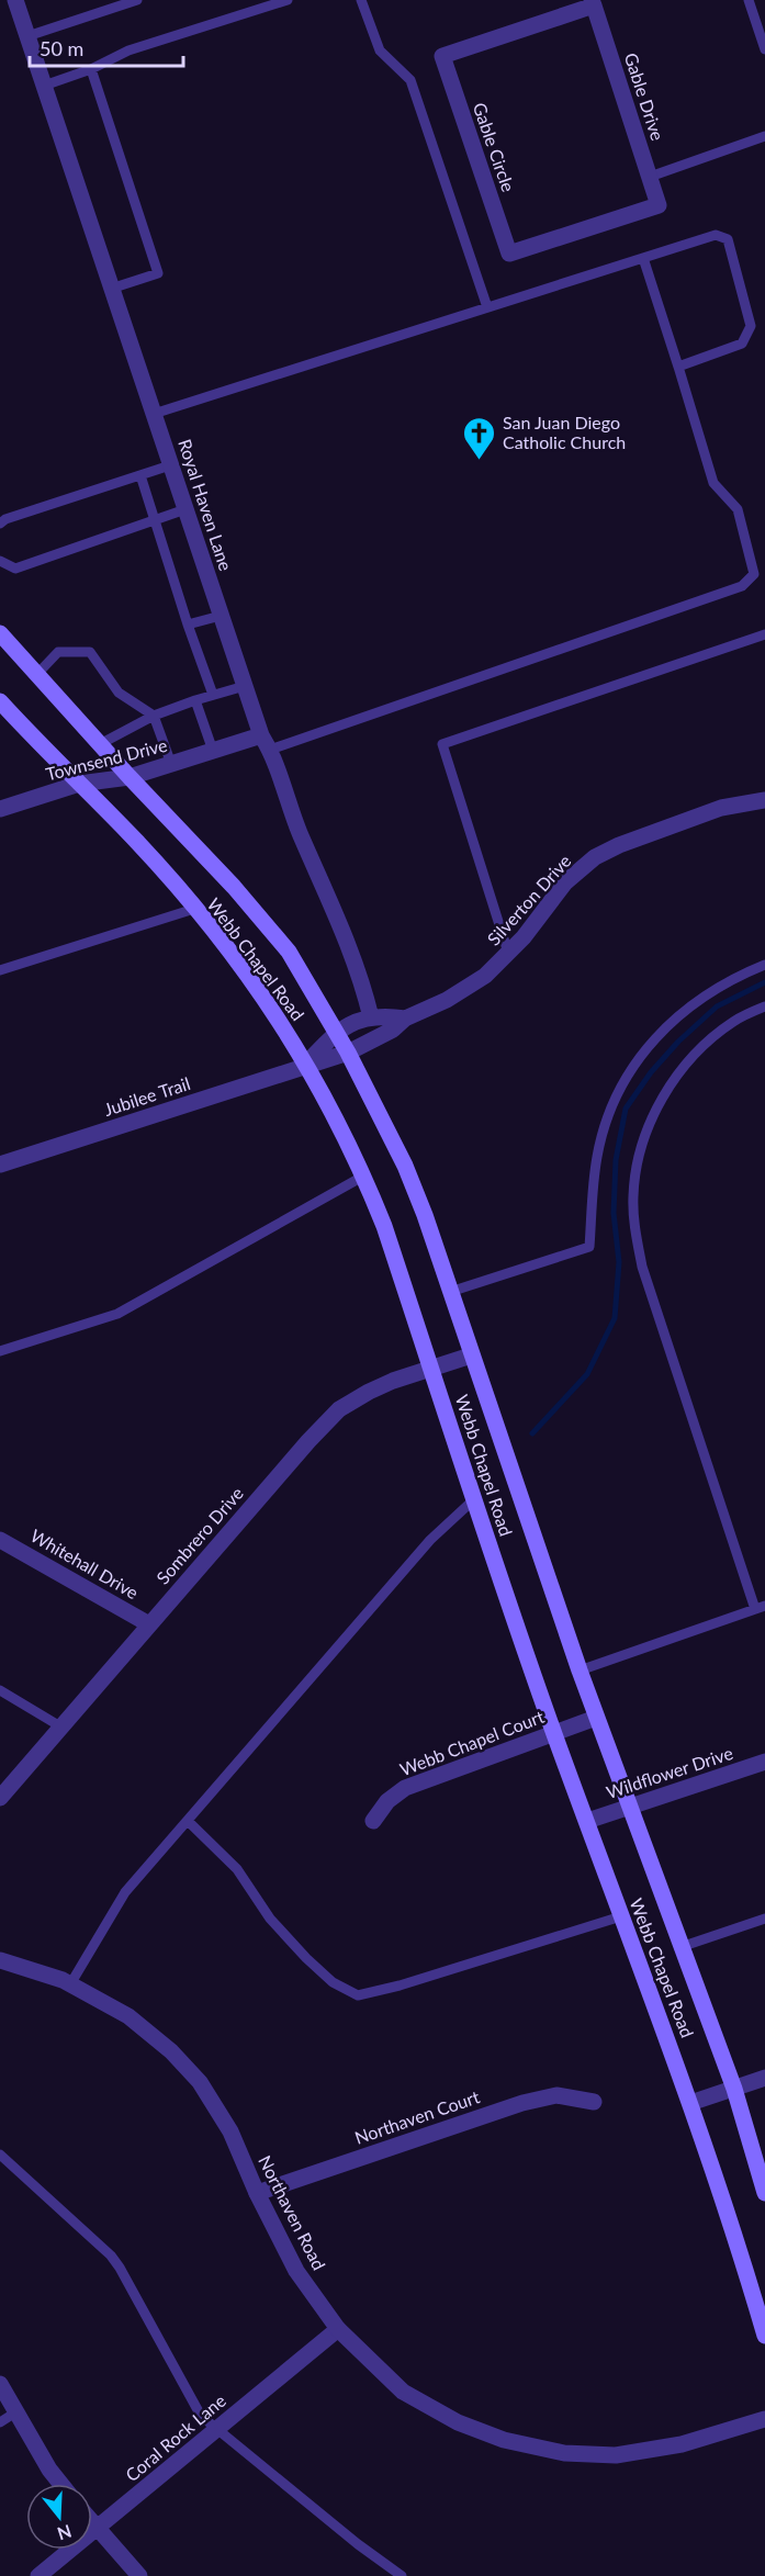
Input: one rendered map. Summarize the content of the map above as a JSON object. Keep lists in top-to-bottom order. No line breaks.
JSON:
{"streets":{"main road":["Webb Chapel Road"],"street":["Gable Drive","Gable Circle","Royal Haven Lane","Townsend Drive","Silverton Drive","Jubilee Trail","Sombrero Drive","Whitehall Drive","Webb Chapel Court","Wildflower Drive","Northaven Court","Northaven Road","Coral Rock Lane"]},"crossings":[["Gable Drive","Gable Circle"],["Royal Haven Lane","Townsend Drive"],["Royal Haven Lane","Silverton Drive"],["Townsend Drive","Webb Chapel Road"],["Silverton Drive","Webb Chapel Road"],["Silverton Drive","Jubilee Trail"],["Webb Chapel Road","Jubilee Trail"],["Webb Chapel Road","Sombrero Drive"],["Webb Chapel Road","Webb Chapel Court"],["Webb Chapel Road","Wildflower Drive"],["Sombrero Drive","Whitehall Drive"],["Northaven Court","Northaven Road"],["Northaven Road","Coral Rock Lane"]],"places":{"church":["San Juan Diego Catholic Church"]},"scale_bar":"50 m","north":"bottom"}
